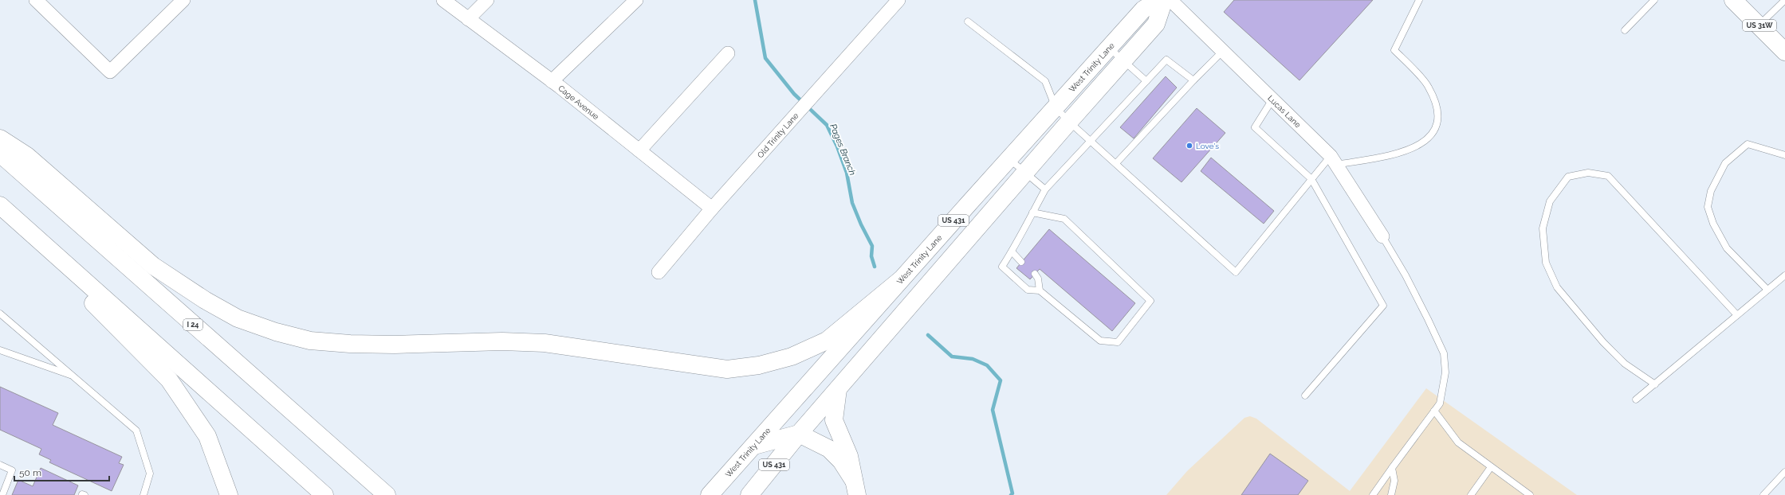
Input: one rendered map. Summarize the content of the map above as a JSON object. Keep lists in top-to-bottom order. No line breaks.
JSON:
{"streets":{"main road":["US 31W","West Trinity Lane","US 431","I 24"],"street":["Cage Avenue","Lucas Lane","Old Trinity Lane"]},"crossings":[["Cage Avenue","Old Trinity Lane"]],"water":["Pages Branch"],"places":["Love's"],"scale_bar":"50 m"}
